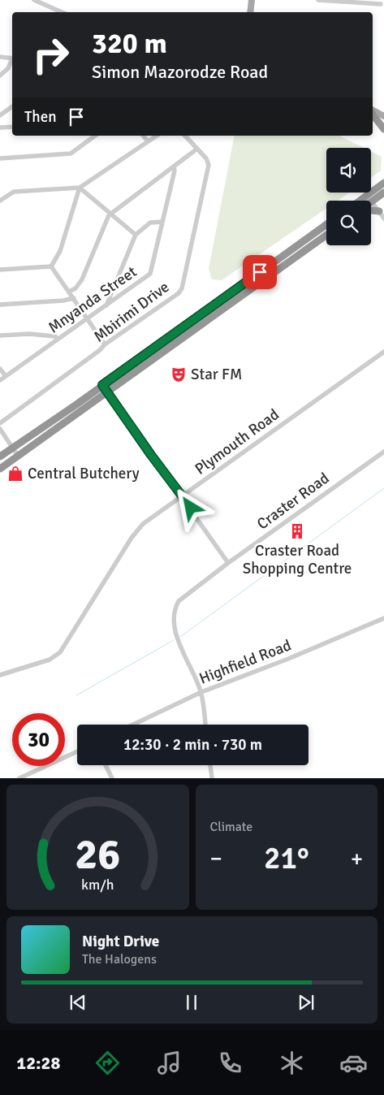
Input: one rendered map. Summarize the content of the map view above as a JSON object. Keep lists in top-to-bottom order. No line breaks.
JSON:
{"streets":{"street":["Mnyanda Street","Mbirimi Drive","Plymouth Road","Craster Road","Highfield Road"]},"crossings":[["Craster Road","Highfield Road"]],"places":{"theatre":["Star FM"],"shop":["Central Butchery"],"building":["Craster Road Shopping Centre"]},"page":{"turn":["320 m","Simon Mazorodze Road"],"then":"Then","limit":"30","trip":"12:30 · 2 min · 730 m","tile":"Climate","heat":["−","21°","+"],"song":["Night Drive","The Halogens"],"tabs":"12:28","gauge":["26","km/h"]}}
